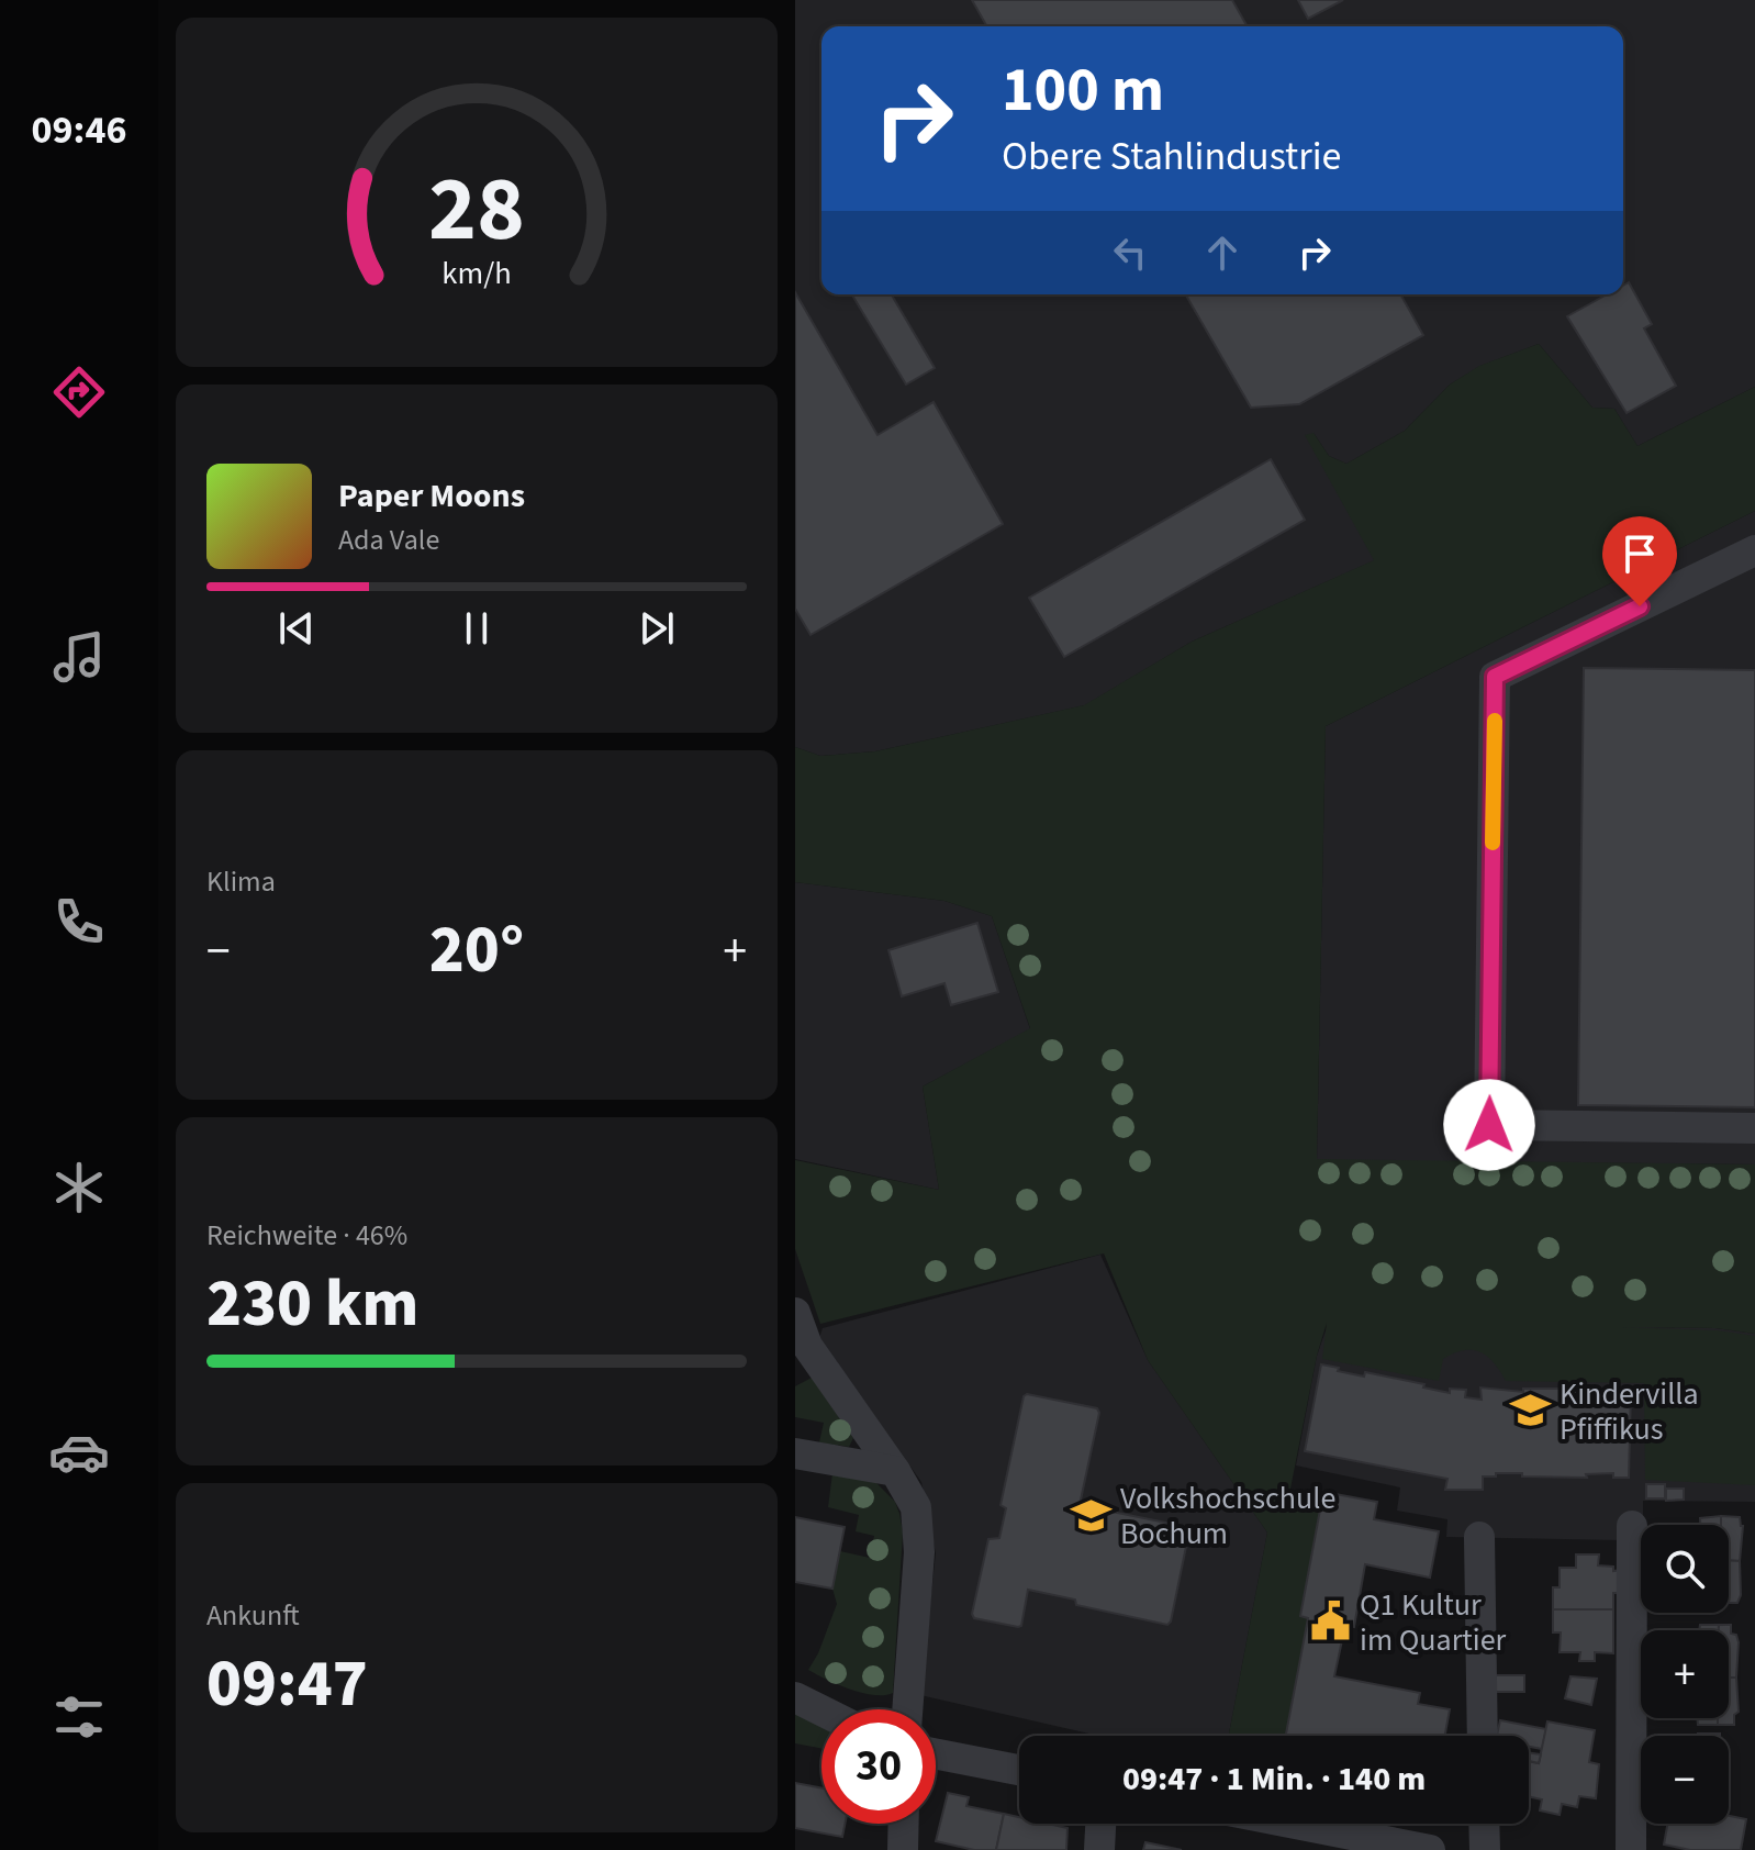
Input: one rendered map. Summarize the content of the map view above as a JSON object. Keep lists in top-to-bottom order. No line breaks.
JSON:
{"places":{"school or university":["Kindervilla Pfiffikus","Volkshochschule Bochum"],"public building":["Q1 Kultur im Quartier"]},"page":{"tabs":"09:46","turn":["100 m","Obere Stahlindustrie"],"song":["Paper Moons","Ada Vale"],"tile":["Klima",["Reichweite · 46%","230 km"],["Ankunft","09:47"]],"heat":["−","20°","+"],"map_buttons":["+","−"],"limit":"30","trip":"09:47 · 1 Min. · 140 m","gauge":["28","km/h"]}}
